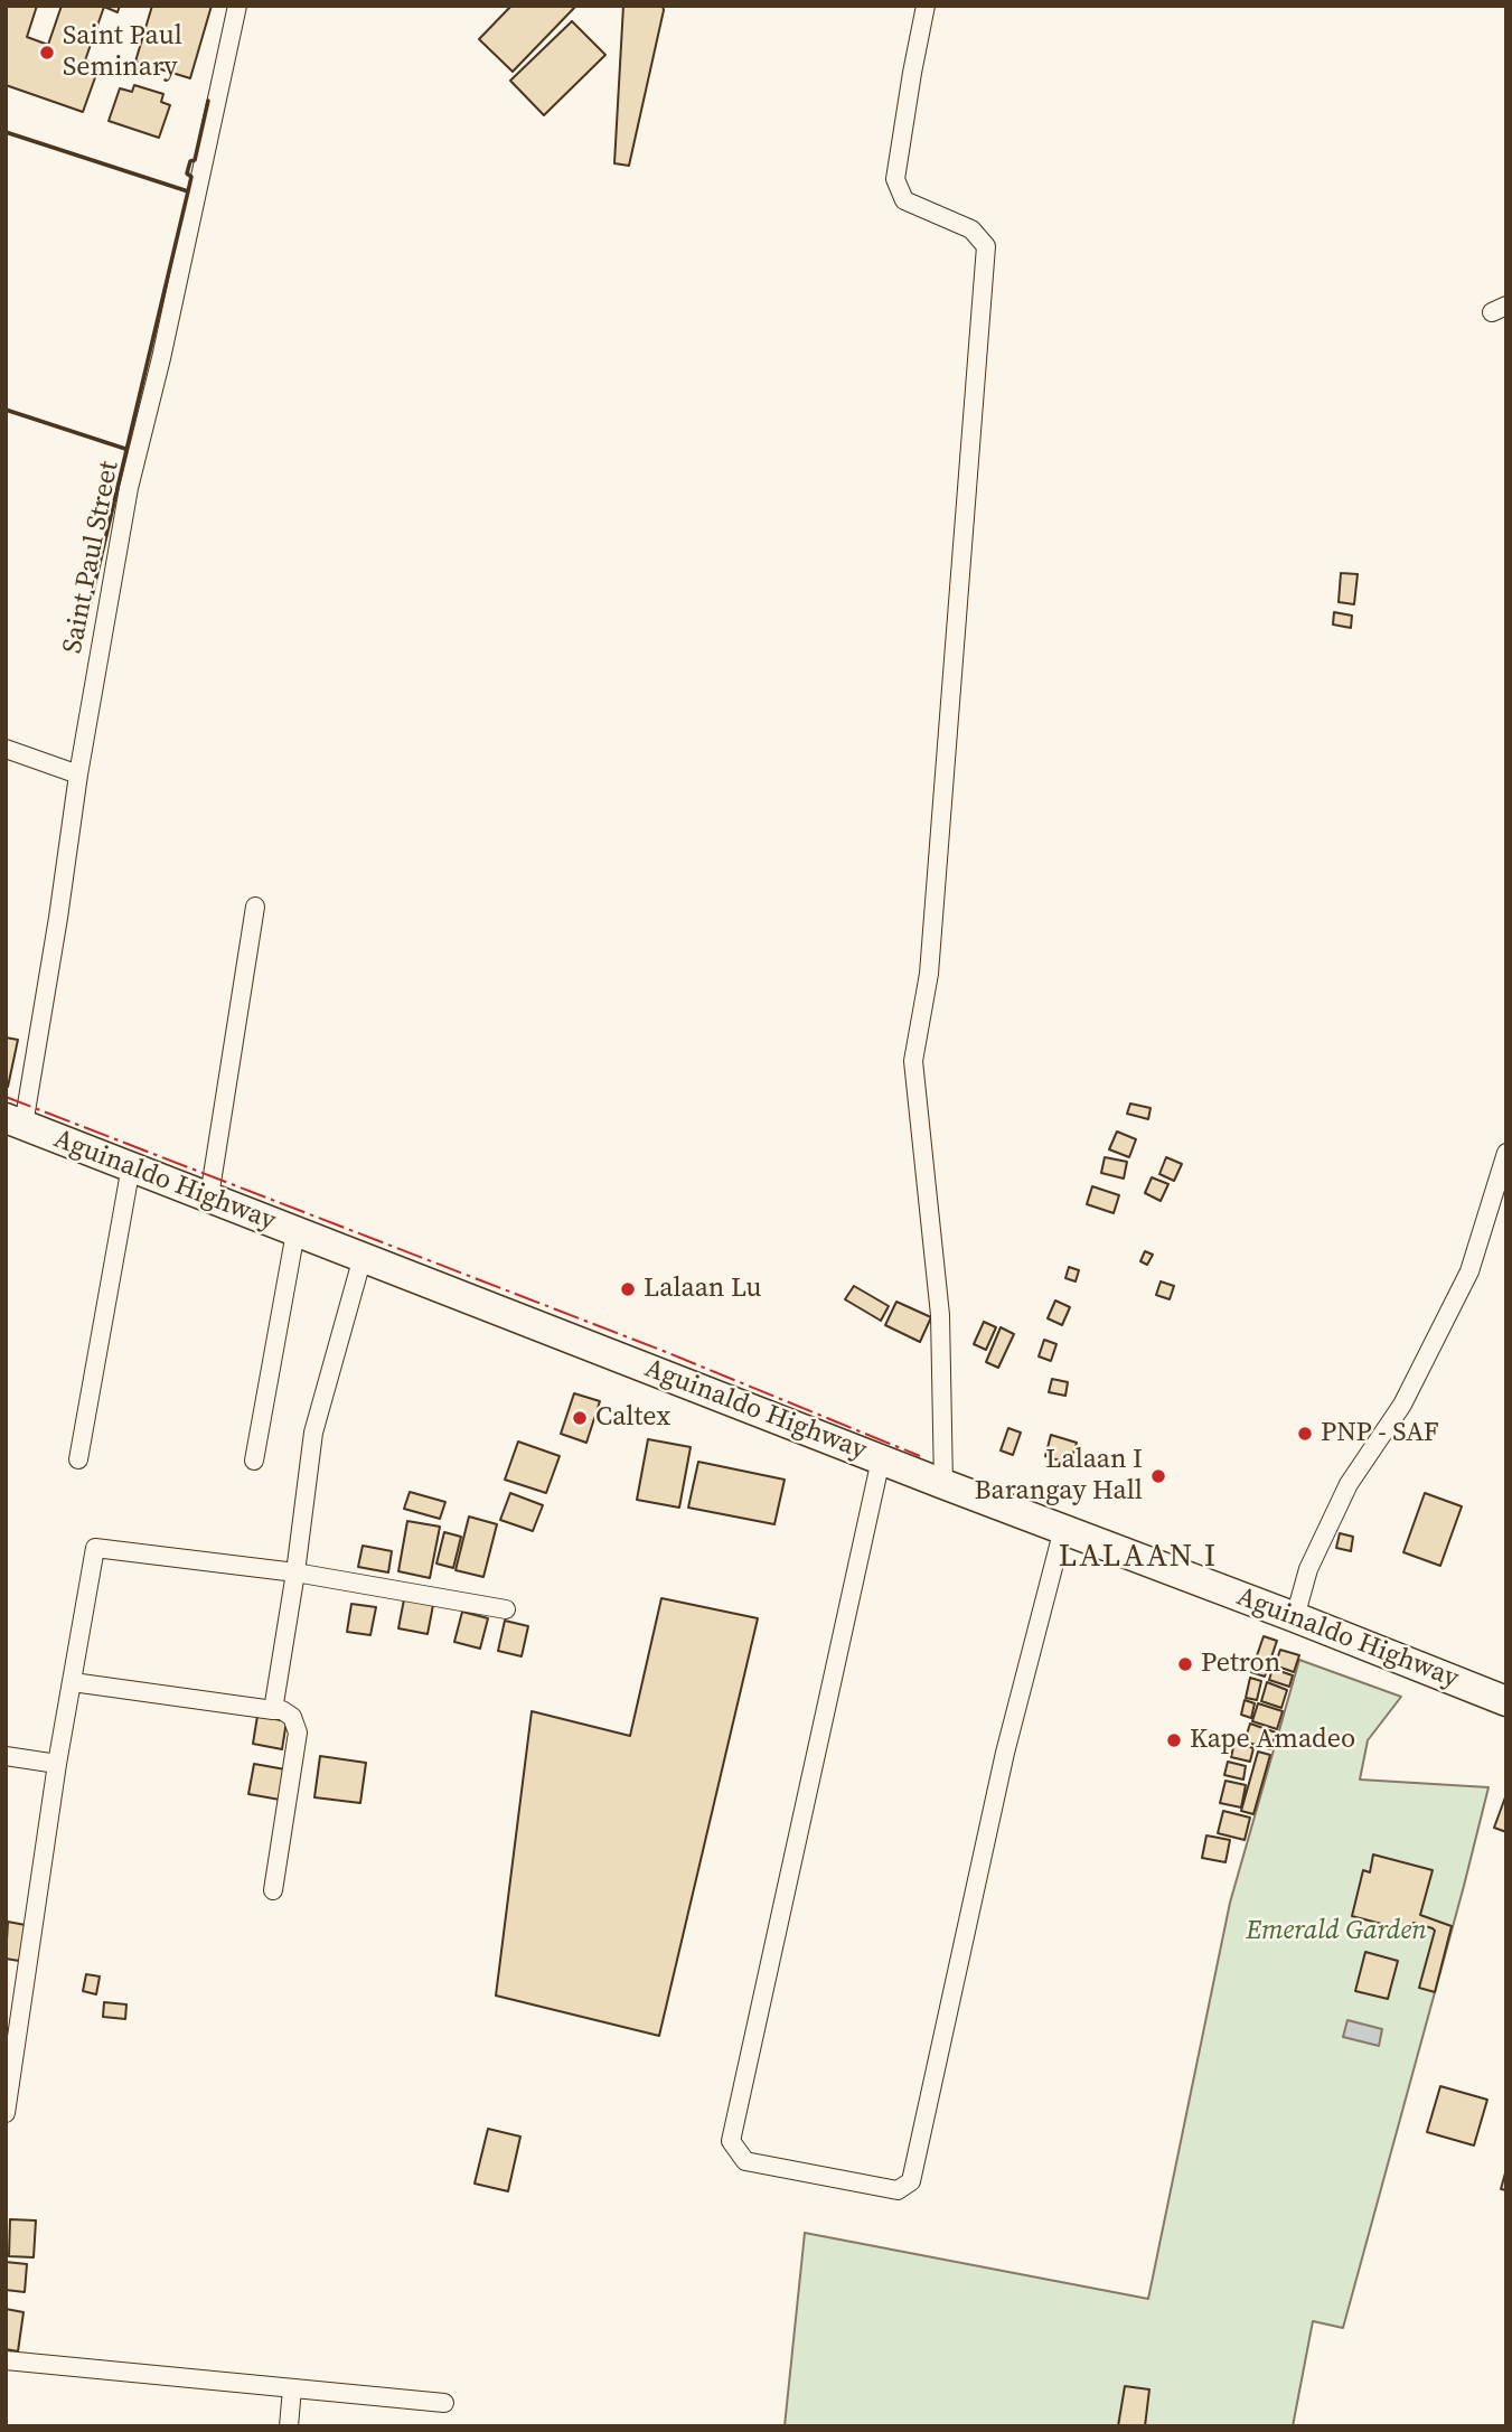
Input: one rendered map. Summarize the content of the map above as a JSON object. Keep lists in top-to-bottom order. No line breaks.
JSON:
{"streets":{"main road":["Aguinaldo Highway"],"street":["Saint Paul Street"]},"crossings":[["Saint Paul Street","Aguinaldo Highway"]],"districts":["LALAAN I"],"parks":["Emerald Garden"],"places":["Saint Paul Seminary","Lalaan Lu","Caltex","PNP - SAF","Lalaan I Barangay Hall","Petron","Kape Amadeo"]}
